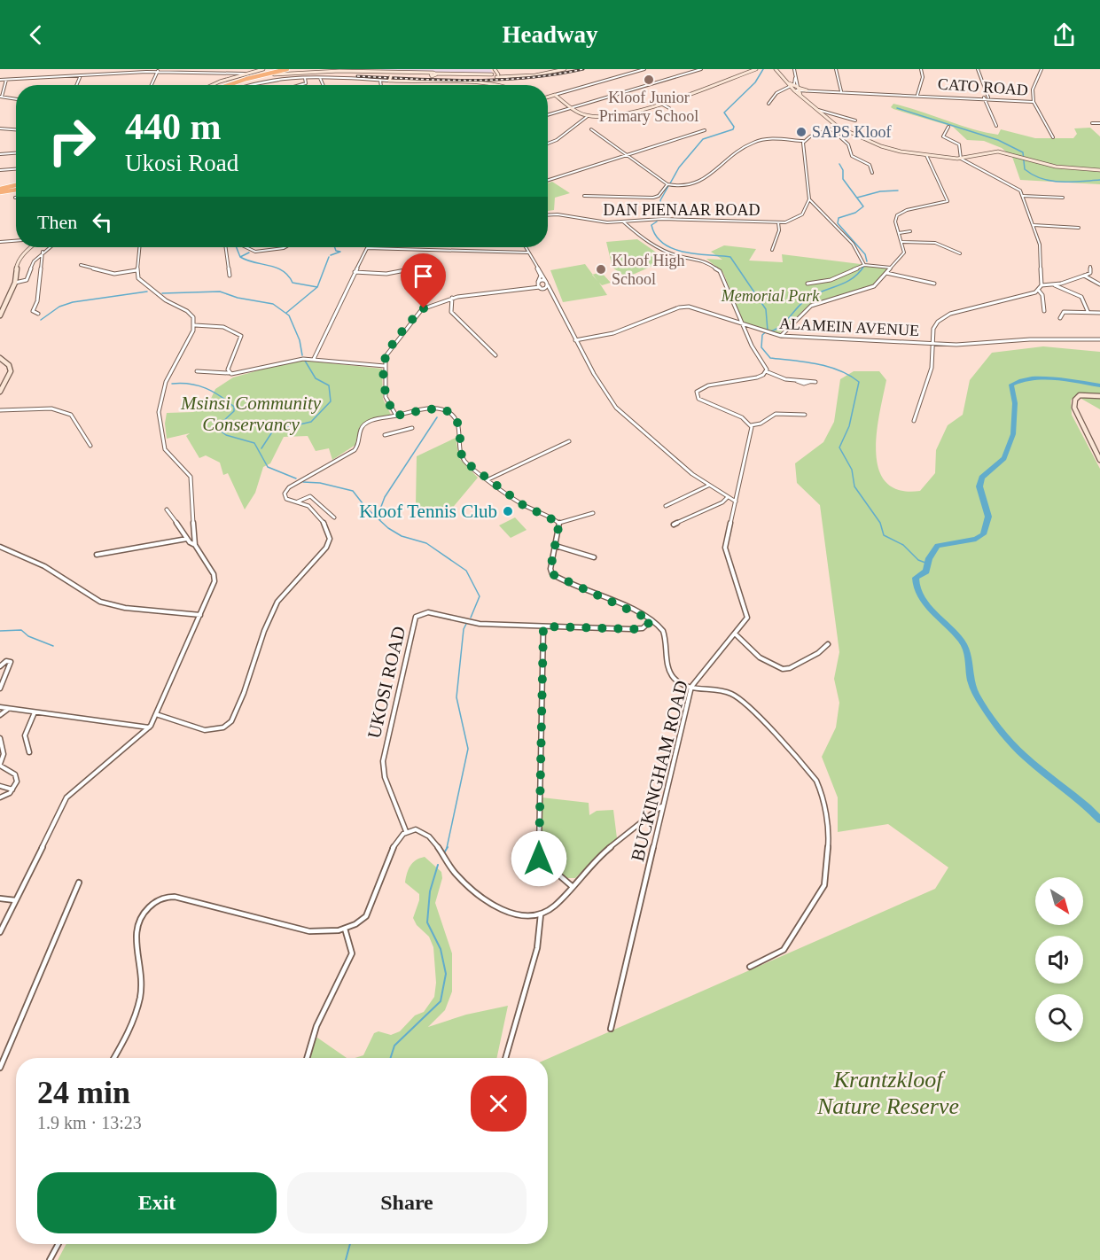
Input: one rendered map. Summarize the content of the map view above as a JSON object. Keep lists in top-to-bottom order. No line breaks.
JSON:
{"streets":{"street":["CATO ROAD","DAN PIENAAR ROAD","ALAMEIN AVENUE","UKOSI ROAD","BUCKINGHAM ROAD"]},"parks":["Memorial Park","Msinsi Community Conservancy","Krantzkloof Nature Reserve"],"places":["Kloof Junior Primary School","SAPS Kloof","Kloof High School","Kloof Tennis Club"],"north":"bottom right","page":{"header":"Headway","turn":["440 m","Ukosi Road"],"then":"Then","heading":["24 min","1.9 km · 13:23"],"buttons":["Exit","Share"]}}
